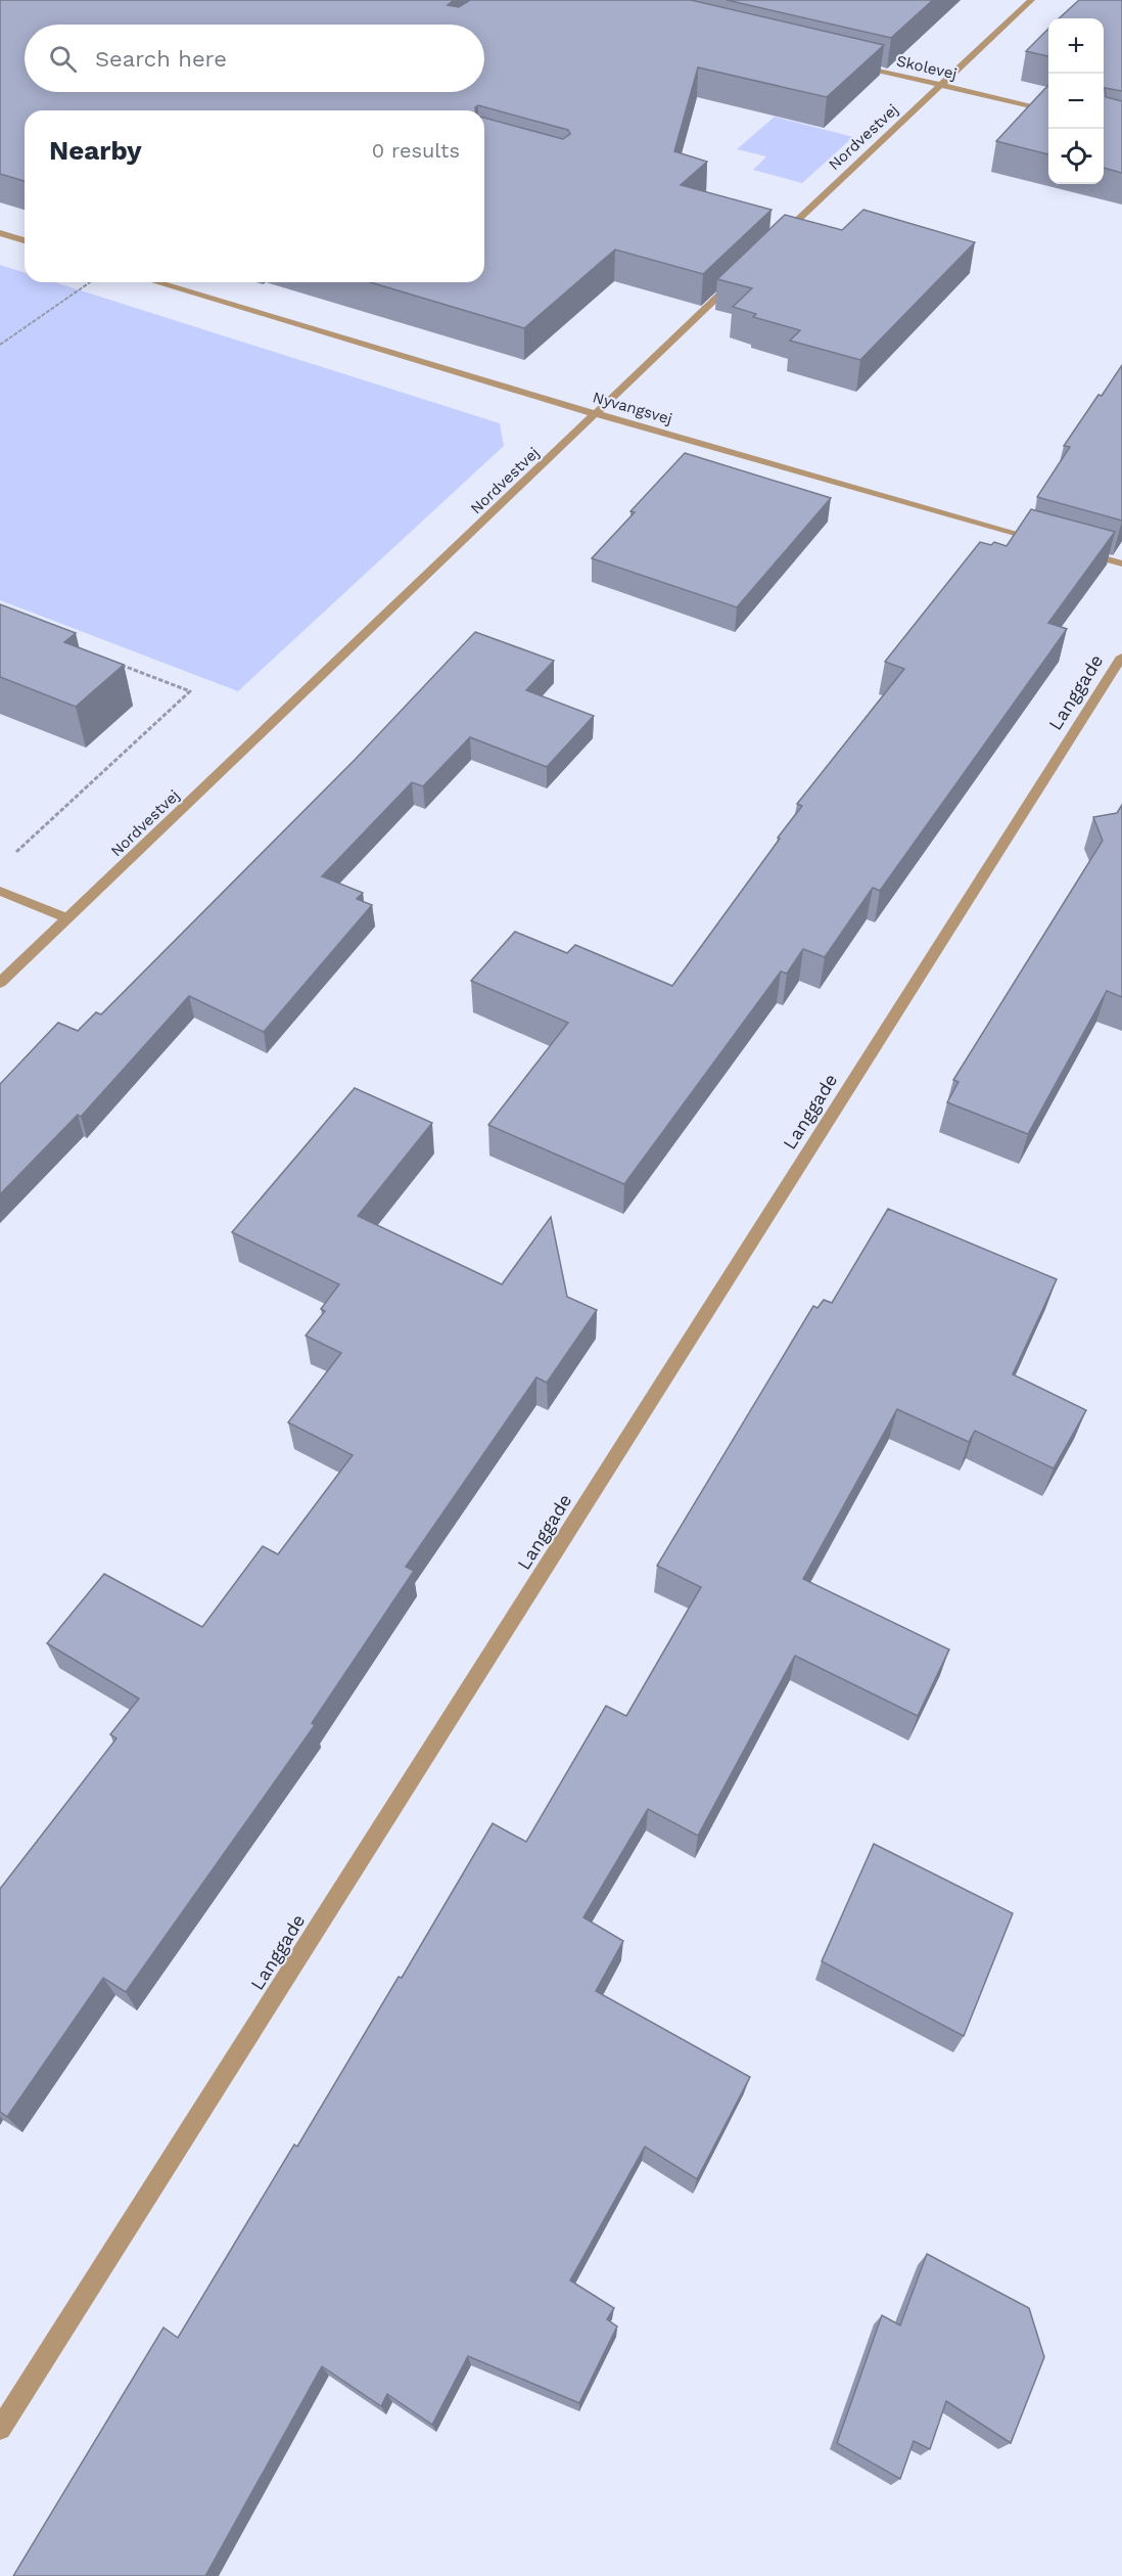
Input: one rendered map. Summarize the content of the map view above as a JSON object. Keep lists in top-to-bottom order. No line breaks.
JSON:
{"streets":{"street":["Skolevej","Nordvestvej","Nyvangsvej","Langgade"]},"crossings":[["Skolevej","Nordvestvej"],["Nordvestvej","Nyvangsvej"]],"page":{"map_buttons":["+","−"],"search":"Search here","heading":["Nearby","0 results"]}}
